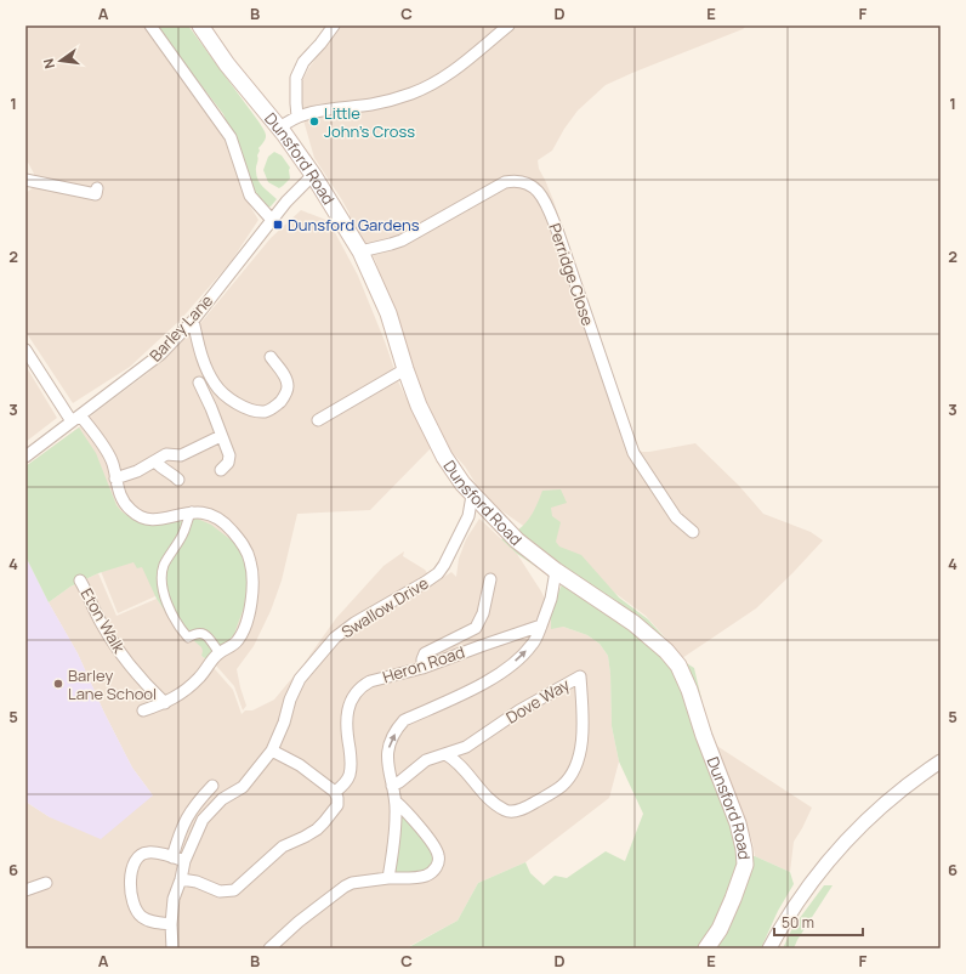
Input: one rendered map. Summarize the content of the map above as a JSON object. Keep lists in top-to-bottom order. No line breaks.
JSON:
{"streets":{"main road":["Dunsford Road"],"street":["Perridge Close","Barley Lane","Swallow Drive","Eton Walk","Heron Road","Dove Way"]},"crossings":[["Dunsford Road","Perridge Close"],["Dunsford Road","Barley Lane"],["Dunsford Road","Swallow Drive"]],"places":{"other":["Little John's Cross","Barley Lane School"],"transit":["Dunsford Gardens"]},"scale_bar":"50 m","north":"left","grid":{"columns":["A","B","C","D","E","F"],"rows":["1","2","3","4","5","6"]}}
